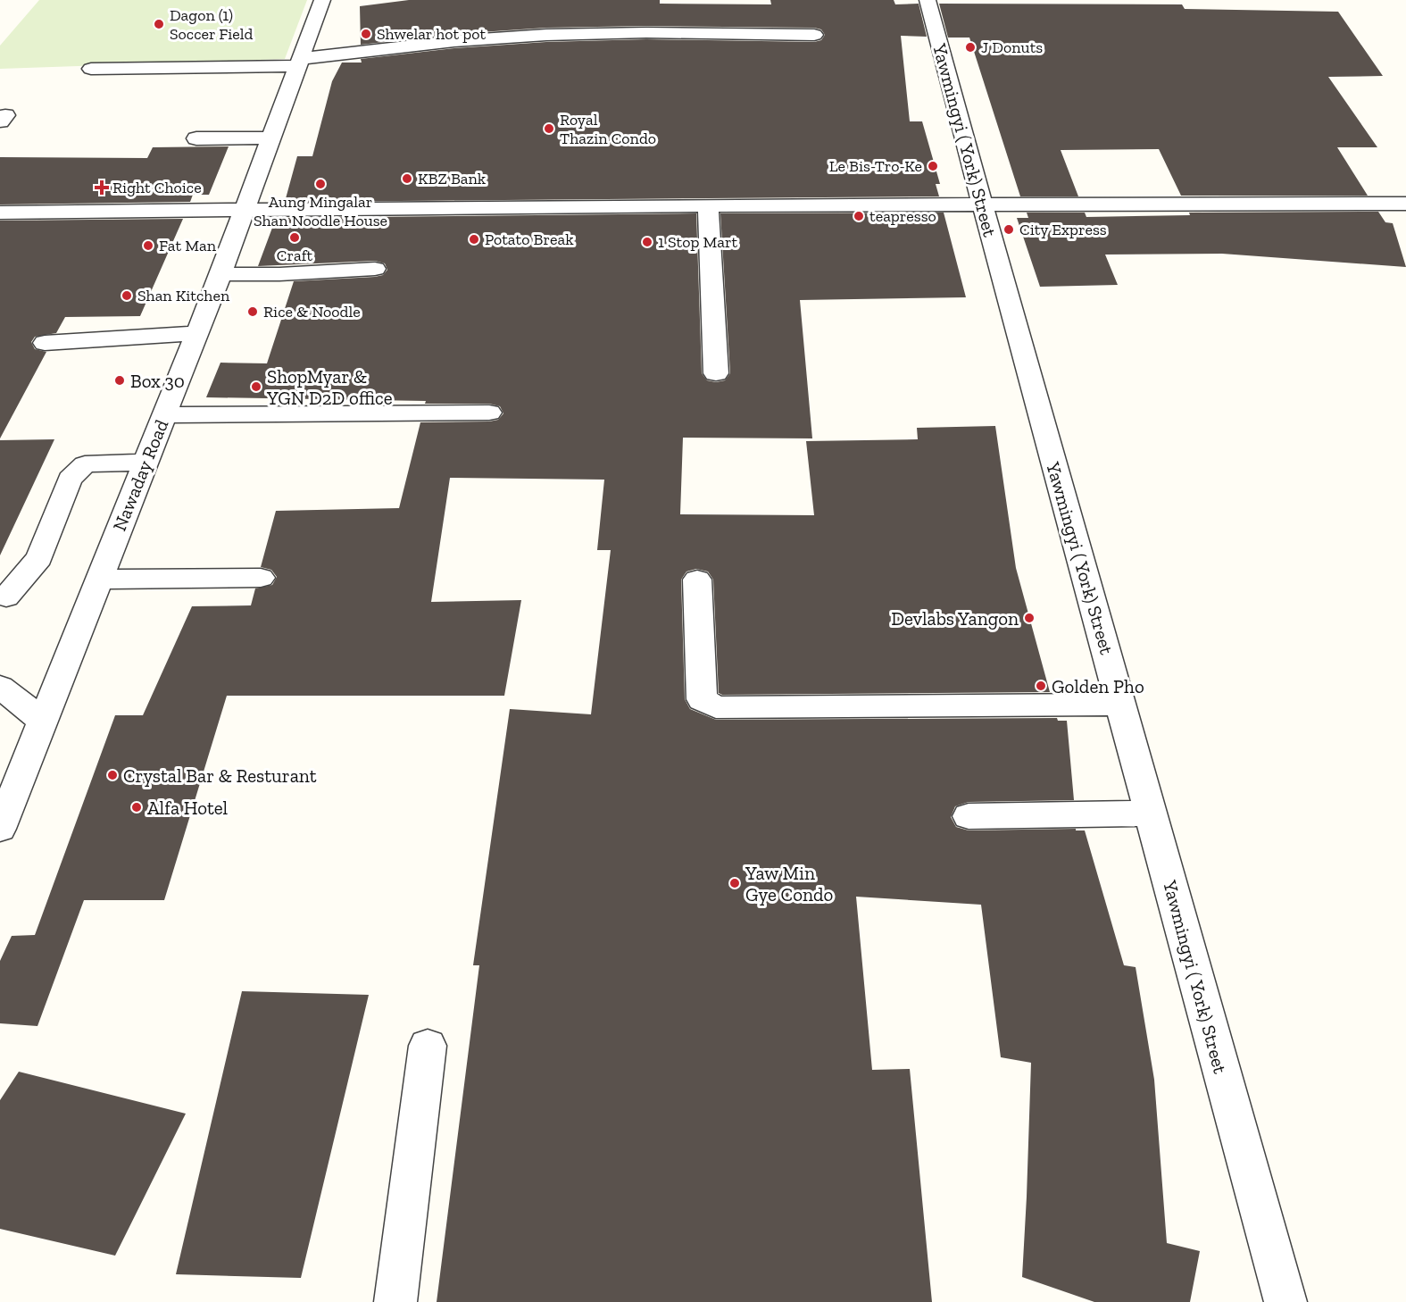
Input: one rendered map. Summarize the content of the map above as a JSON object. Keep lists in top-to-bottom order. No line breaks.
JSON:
{"streets":{"street":["Yawmingyi ( York) Street","Nawaday Road"]},"places":{"other":["Dagon (1) Soccer Field","Shwelar hot pot","J Donuts","Royal Thazin Condo","Le Bis-Tro-Ke","KBZ Bank","Aung Mingalar Shan Noodle House","teapresso","City Express","Craft","Potato Break","1 Stop Mart","Fat Man","Shan Kitchen","Rice & Noodle","Box 30","ShopMyar & YGN D2D office","Devlabs Yangon","Golden Pho","Crystal Bar & Resturant","Alfa Hotel","Yaw Min Gye Condo"],"health":["Right Choice"]}}
